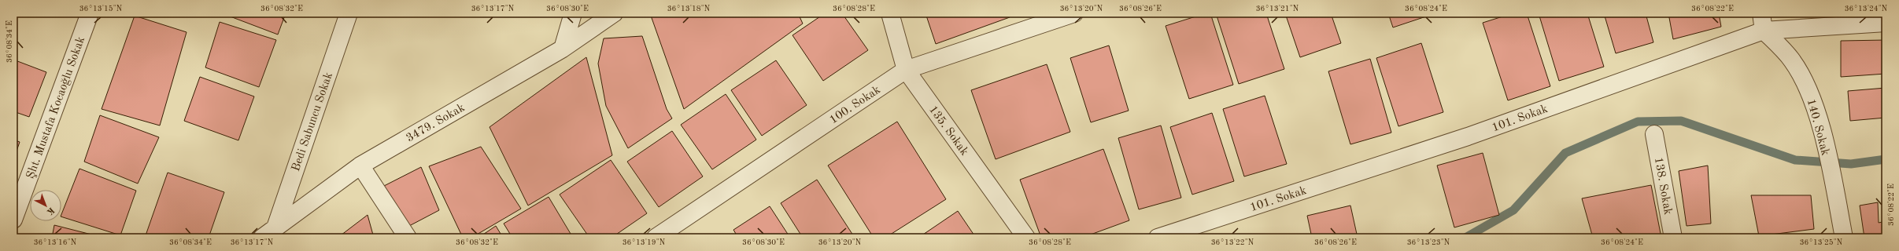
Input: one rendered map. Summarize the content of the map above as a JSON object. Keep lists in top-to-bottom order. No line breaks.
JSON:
{"streets":{"street":["100. Sokak","Şht. Mustafa Kocaoğlu Sokak","101. Sokak","Bedi Sabuncu Sokak","3479. Sokak","140. Sokak","135. Sokak","138. Sokak"]},"crossings":[["100. Sokak","135. Sokak"],["101. Sokak","140. Sokak"],["Bedi Sabuncu Sokak","3479. Sokak"]],"north":"bottom right","coordinates":["36°13'15\"N","36°08'32\"E","36°13'17\"N","36°08'30\"E","36°13'18\"N","36°08'28\"E","36°13'20\"N","36°08'26\"E","36°13'21\"N","36°08'24\"E","36°08'22\"E","36°13'24\"N","36°08'34\"E","36°13'16\"N","36°13'19\"N","36°13'22\"N","36°13'23\"N","36°13'25\"N"]}
